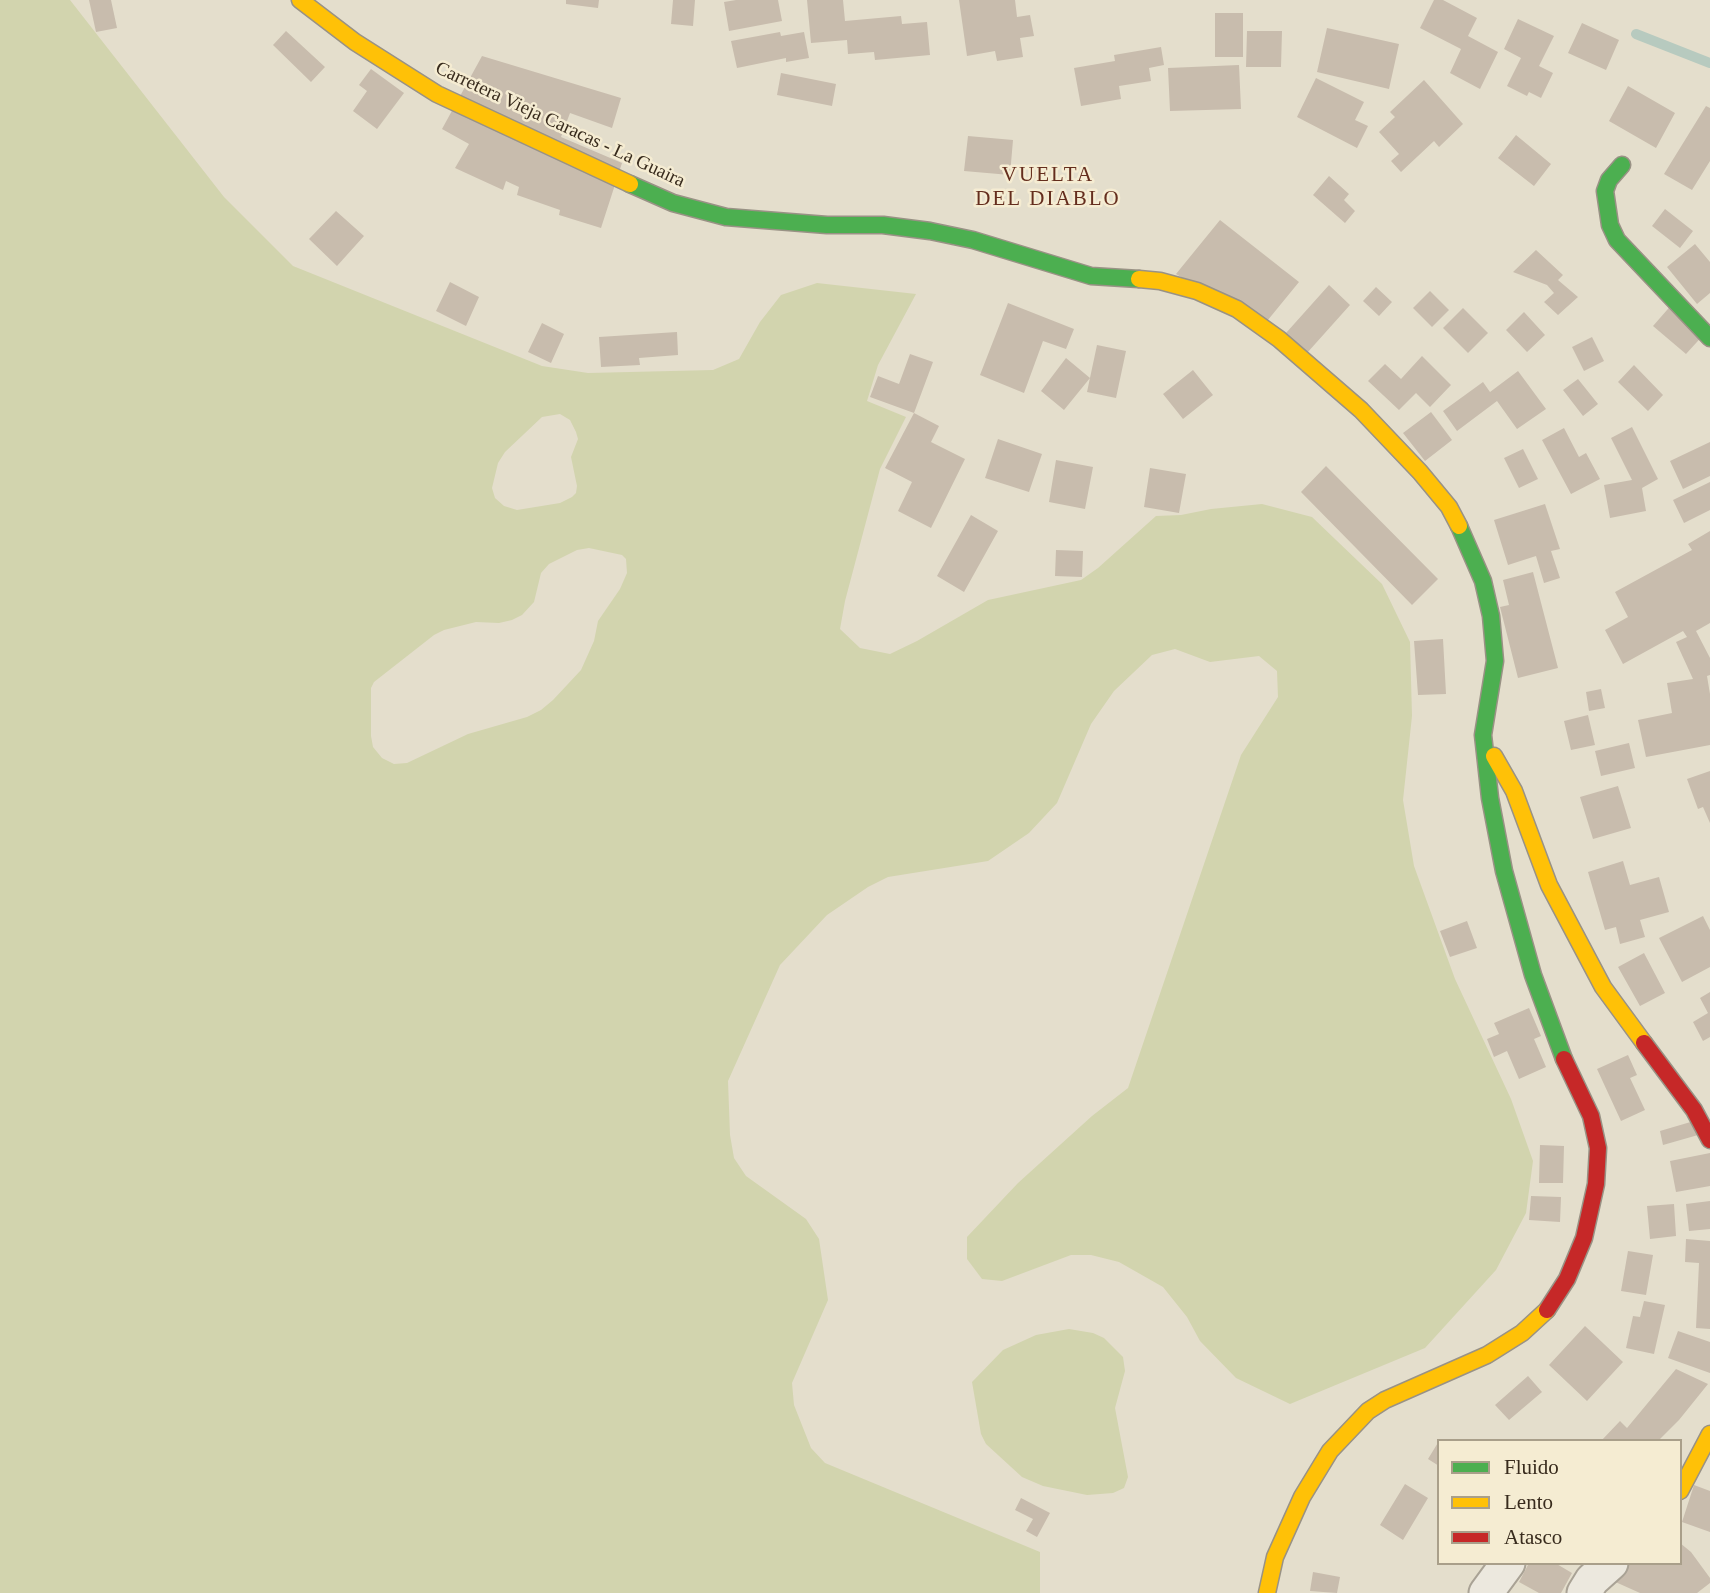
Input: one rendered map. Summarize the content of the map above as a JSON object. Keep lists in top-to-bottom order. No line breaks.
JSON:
{"streets":{"main road":["Carretera Vieja Caracas - La Guaira"]},"districts":["VUELTA DEL DIABLO"],"legend":["Fluido","Lento","Atasco"]}
